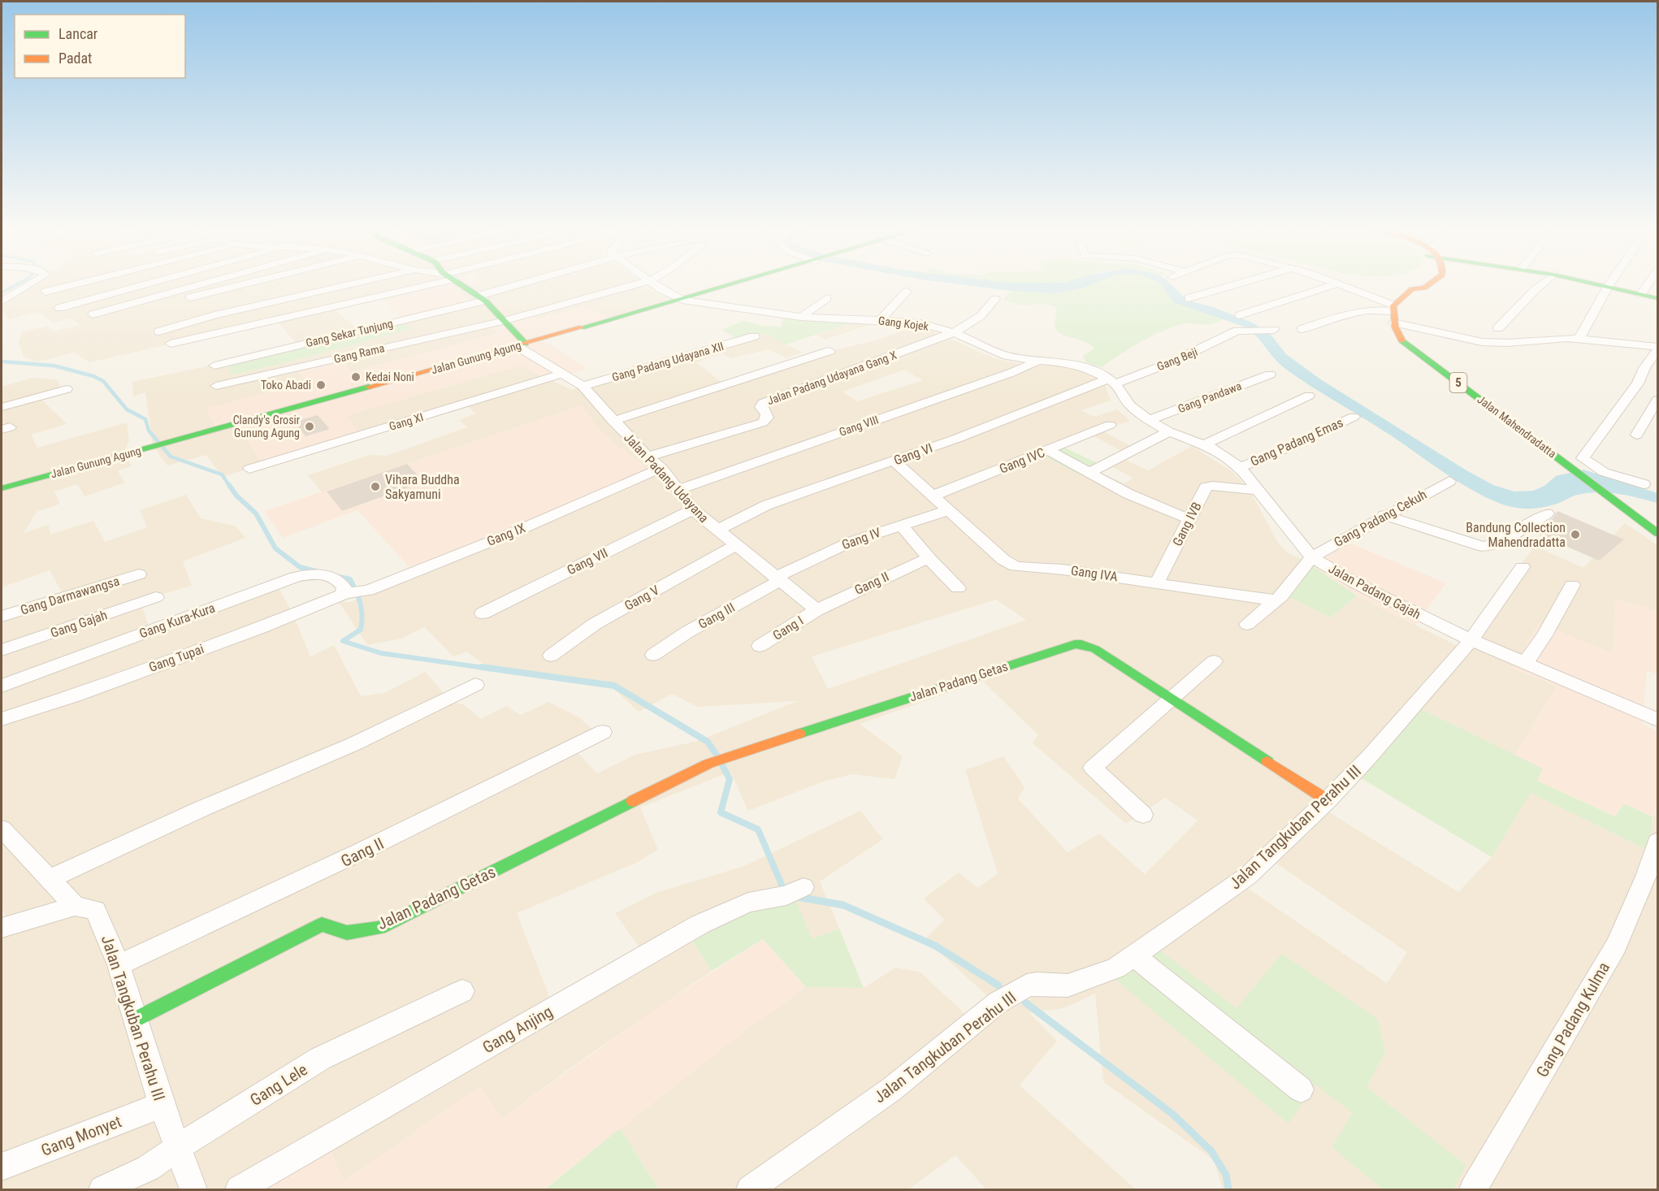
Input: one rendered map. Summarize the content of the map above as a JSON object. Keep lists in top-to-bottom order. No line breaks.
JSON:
{"streets":{"main road":["Jalan Gunung Agung","5","Jalan Mahendradatta","Jalan Padang Getas"],"street":["Gang Kojek","Gang Sekar Tunjung","Gang Rama","Gang Beji","Gang Padang Udayana XII","Jalan Padang Udayana Gang X","Gang Pandawa","Gang XI","Gang VIII","Gang Padang Emas","Gang VI","Gang IVC","Jalan Padang Udayana","Gang Padang Cekuh","Gang IVB","Gang IX","Gang IV","Gang VII","Gang IVA","Gang II","Jalan Padang Gajah","Gang Darmawangsa","Gang V","Gang III","Gang Kura-Kura","Gang Gajah","Gang I","Gang Tupai","Jalan Tangkuban Perahu III","Gang Padang Kulma","Gang Anjing","Gang Lele","Gang Monyet"]},"crossings":[["Gang Kojek","Jalan Gunung Agung"],["Gang Kojek","Gang Beji"],["Gang Kojek","Jalan Padang Udayana Gang X"],["Gang Kojek","Gang VIII"],["Gang Kojek","Gang VI"],["Gang Kojek","Jalan Padang Gajah"],["Jalan Gunung Agung","Jalan Padang Udayana"],["Gang Beji","Gang VI"],["Gang Beji","Jalan Padang Gajah"],["Gang Padang Udayana XII","Jalan Padang Udayana"],["Jalan Padang Udayana Gang X","Jalan Padang Udayana"],["Gang Pandawa","Jalan Padang Gajah"],["Gang XI","Jalan Padang Udayana"],["Gang VIII","Jalan Padang Udayana"],["Gang Padang Emas","Jalan Padang Gajah"],["Gang VI","Jalan Padang Udayana"],["Gang VI","Gang IVA"],["Gang VI","Jalan Padang Gajah"],["Gang IVC","Gang IVA"],["Jalan Padang Udayana","Gang IX"],["Jalan Padang Udayana","Gang IV"],["Jalan Padang Udayana","Gang VII"],["Jalan Padang Udayana","Gang II"],["Jalan Padang Udayana","Gang V"],["Jalan Padang Udayana","Gang III"],["Jalan Padang Udayana","Gang I"],["Gang Padang Cekuh","Jalan Padang Gajah"],["Gang IVB","Gang IVA"],["Gang IVB","Jalan Padang Gajah"],["Gang IX","Gang Kura-Kura"],["Gang IX","Gang Tupai"],["Gang IV","Gang IVA"],["Gang IV","Gang III"],["Gang II","Gang I"],["Gang II","Jalan Tangkuban Perahu III"],["Jalan Padang Gajah","Jalan Tangkuban Perahu III"],["Gang Kura-Kura","Gang Tupai"],["Jalan Padang Getas","Jalan Tangkuban Perahu III"],["Jalan Tangkuban Perahu III","Gang Lele"],["Jalan Tangkuban Perahu III","Gang Monyet"]],"places":["Kedai Noni","Toko Abadi","Clandy's Grosir Gunung Agung","Vihara Buddha Sakyamuni","Bandung Collection Mahendradatta"],"legend":["Lancar","Padat"]}
